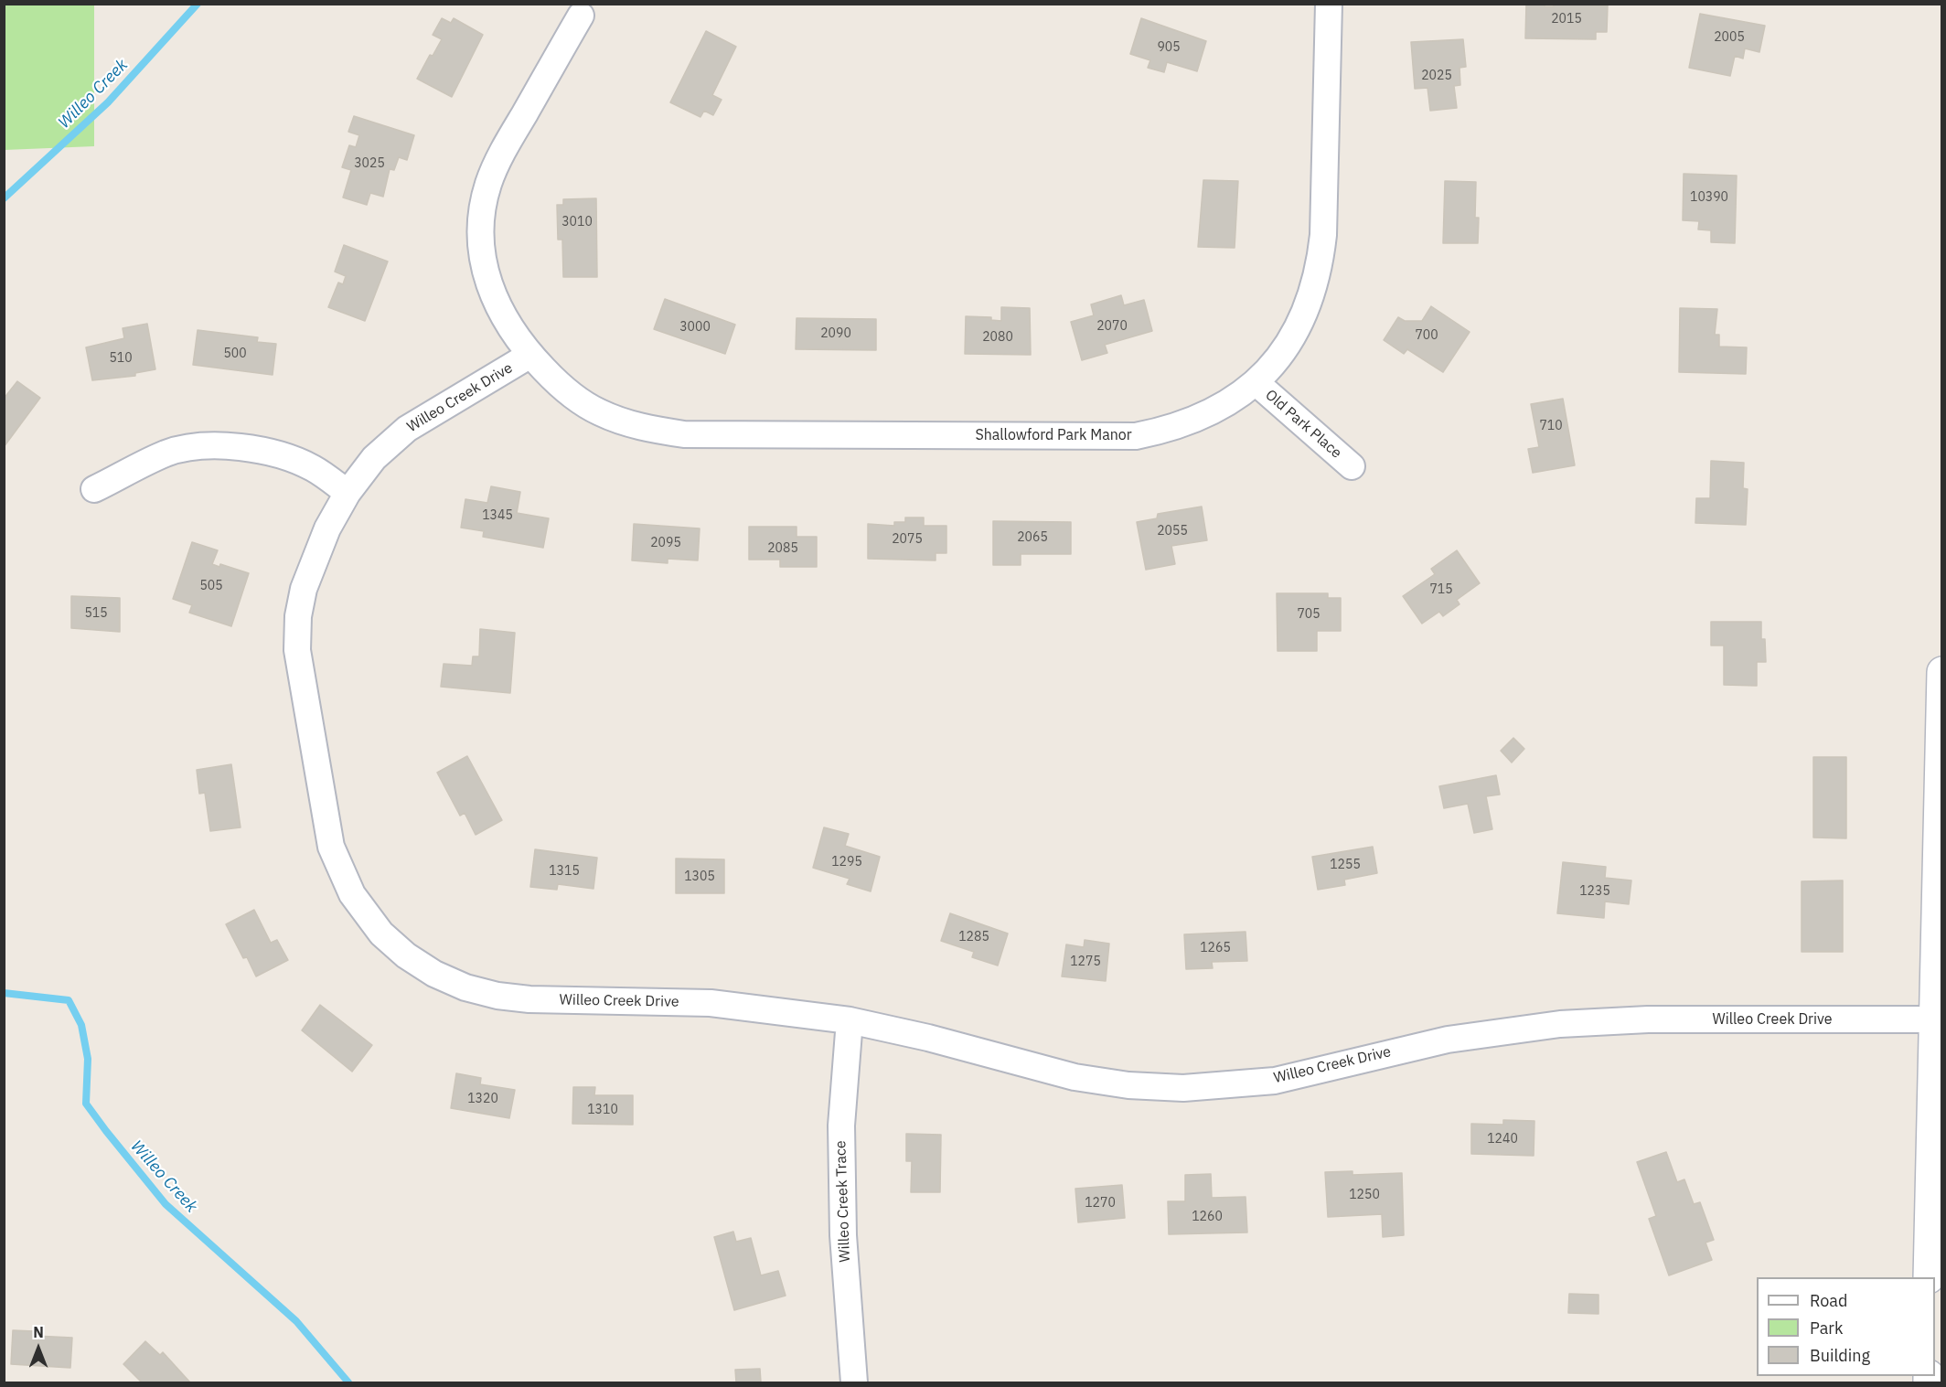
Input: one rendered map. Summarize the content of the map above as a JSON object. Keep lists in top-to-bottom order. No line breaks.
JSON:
{"streets":{"street":["Willeo Creek Drive","Old Park Place","Shallowford Park Manor","Willeo Creek Trace"]},"crossings":[["Willeo Creek Drive","Shallowford Park Manor"],["Willeo Creek Drive","Willeo Creek Trace"],["Old Park Place","Shallowford Park Manor"]],"water":["Willeo Creek"],"house_numbers":["2015","2005","905","2025","3025","10390","3010","2070","3000","2090","700","2080","500","510","710","1345","2055","2065","2075","2095","2085","505","715","515","705","1295","1255","1315","1305","1235","1285","1265","1275","1320","1310","1240","1250","1270","1260"],"legend":["Road","Park","Building"],"north":"top"}
